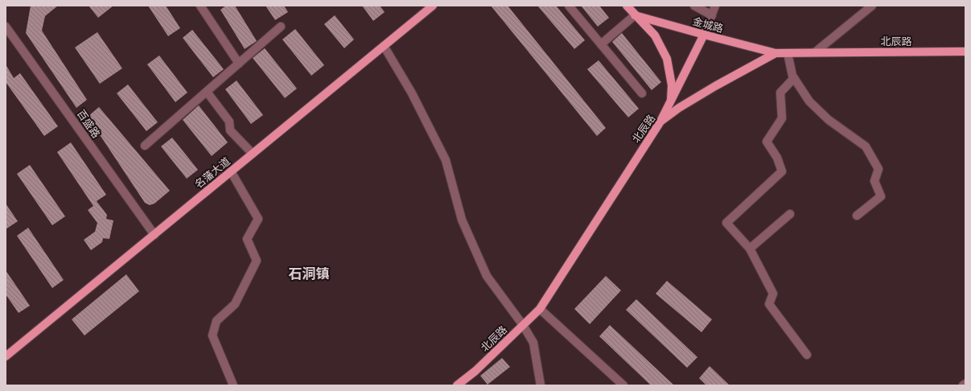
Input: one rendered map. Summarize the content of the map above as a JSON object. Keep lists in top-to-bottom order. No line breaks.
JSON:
{"streets":{"main road":["金城路","北辰路","名藩大道"],"street":["百盛路"]},"crossings":[["金城路","北辰路"],["百盛路","名藩大道"]],"districts":["石洞镇"]}
